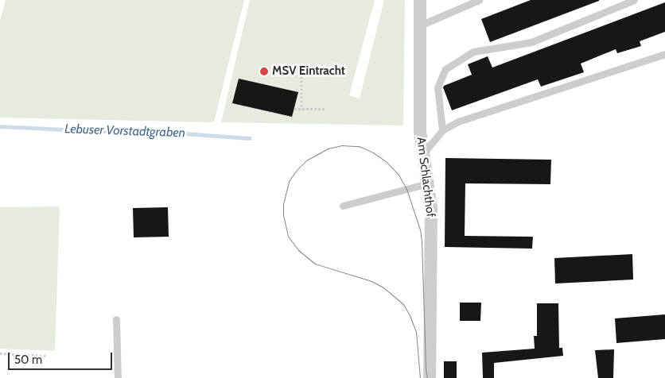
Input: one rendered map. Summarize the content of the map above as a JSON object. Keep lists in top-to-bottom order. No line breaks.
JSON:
{"streets":{"street":["Am Schlachthof"]},"water":["Lebuser Vorstadtgraben"],"places":["MSV Eintracht"],"scale_bar":"50 m"}
